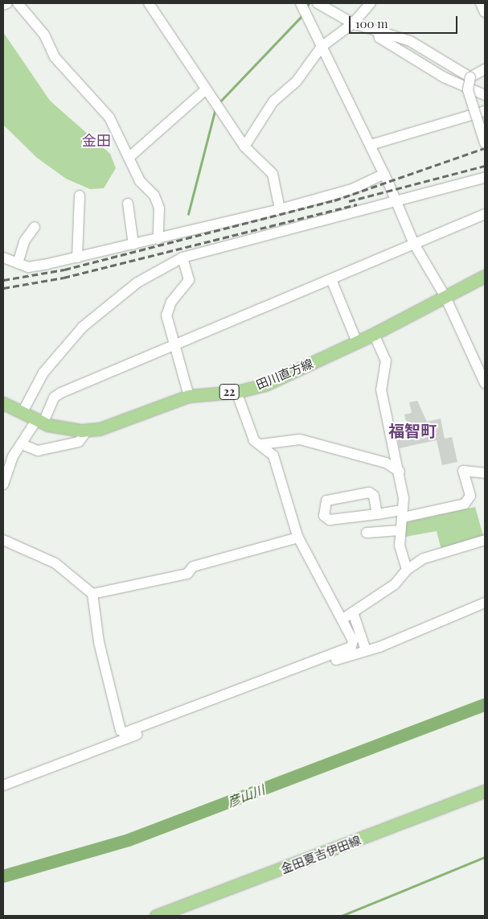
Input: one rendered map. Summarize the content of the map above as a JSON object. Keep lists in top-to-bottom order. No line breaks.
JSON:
{"streets":{"main road":["田川直方線","22","金田夏吉伊田線"]},"districts":["金田","福智町"],"water":["彦山川"],"scale_bar":"100 m"}
